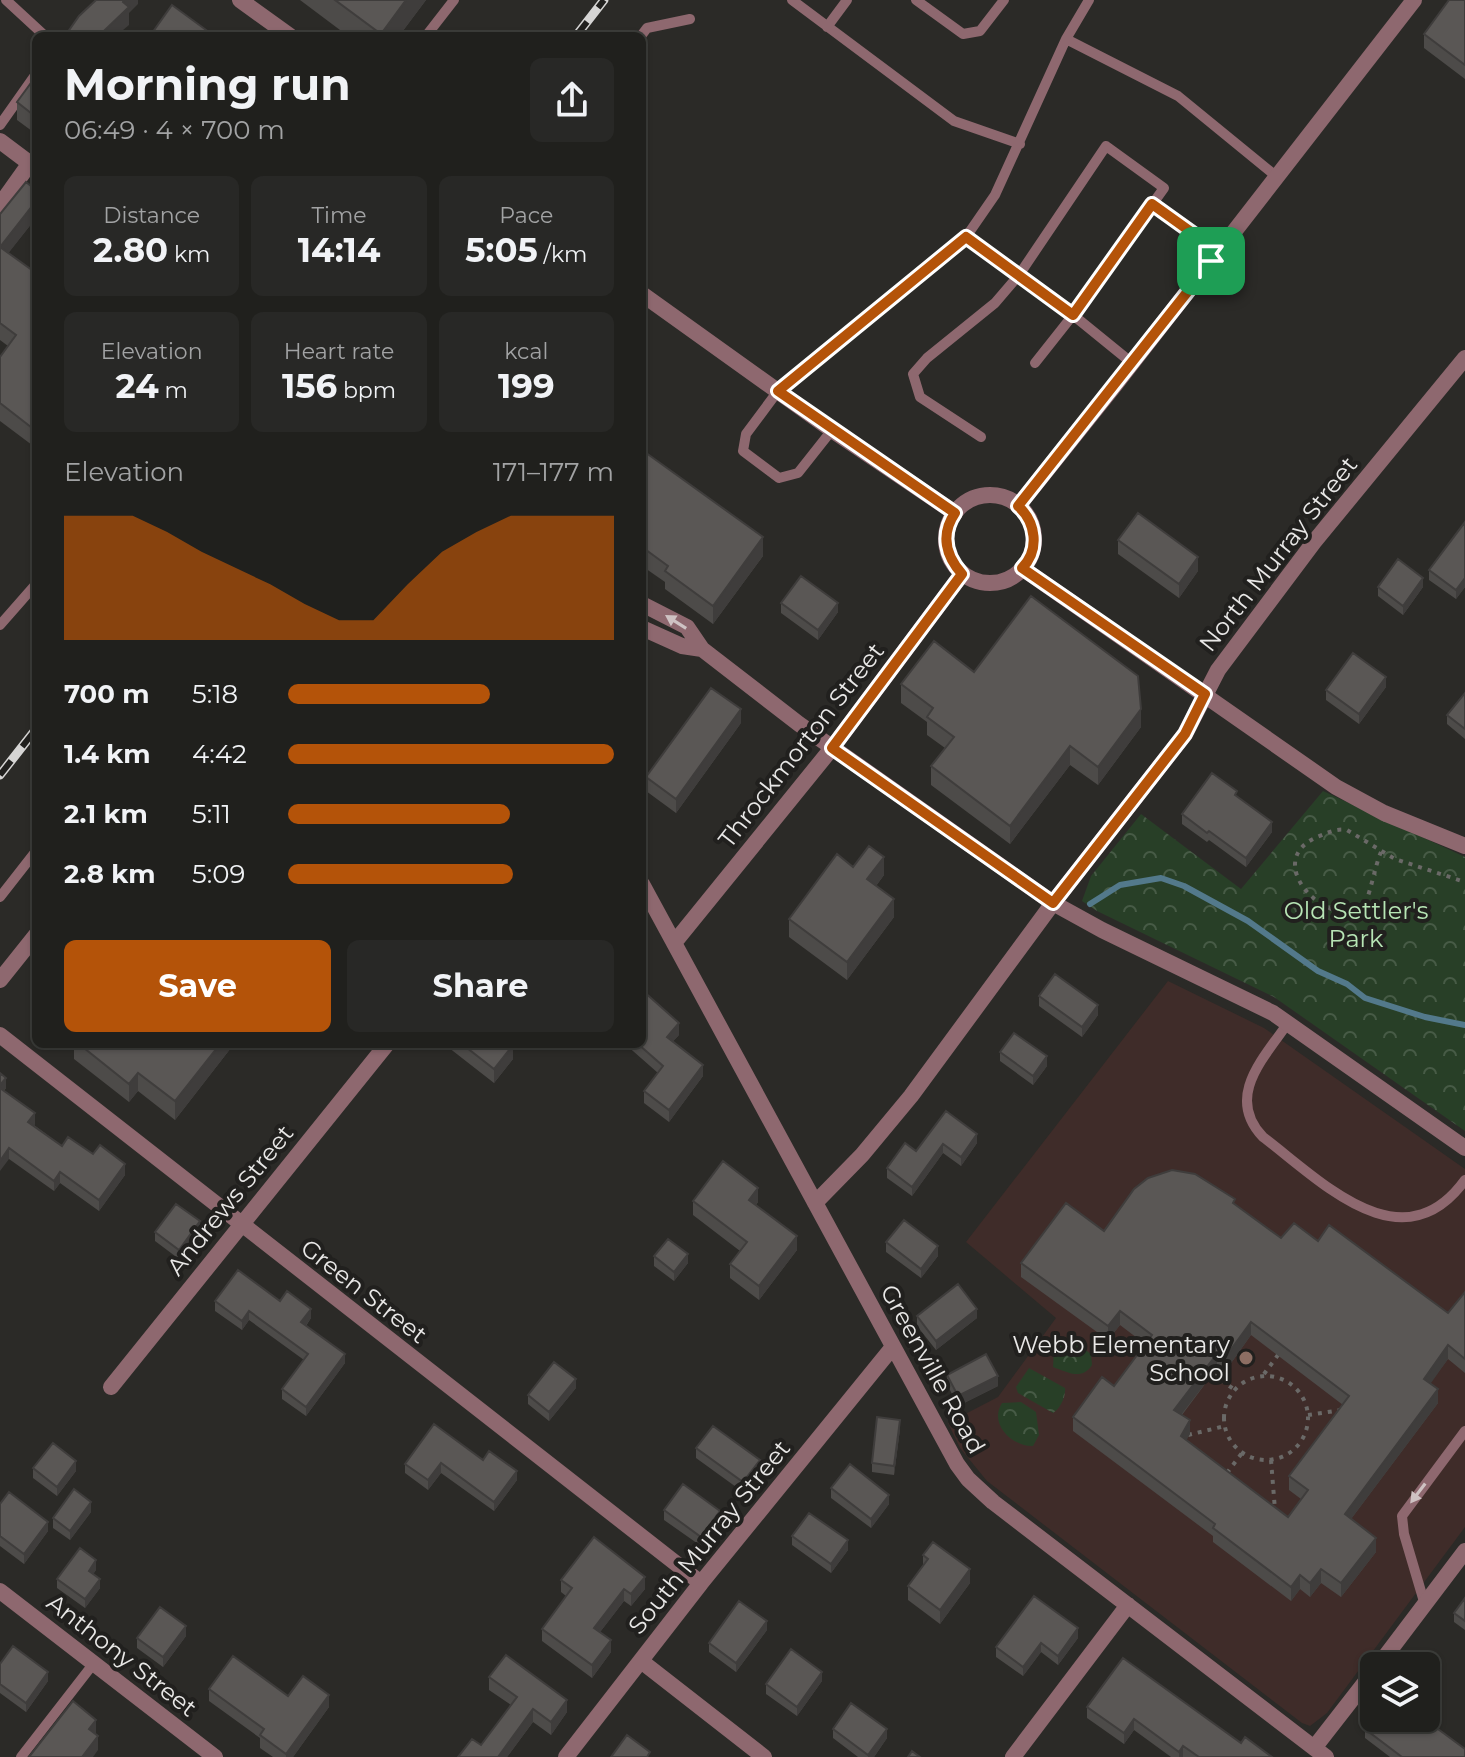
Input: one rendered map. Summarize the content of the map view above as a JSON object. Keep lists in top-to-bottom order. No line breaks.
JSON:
{"streets":{"street":["North Murray Street","Throckmorton Street","Andrews Street","Green Street","Greenville Road","South Murray Street","Anthony Street"]},"crossings":[["Throckmorton Street","Greenville Road"],["Andrews Street","Green Street"],["Green Street","South Murray Street"],["Greenville Road","South Murray Street"]],"parks":["Old Settler's Park"],"places":["Webb Elementary School"],"page":{"heading":["Morning run","06:49 · 4 × 700 m"],"stats":[["Distance","2.80 km"],["Time","14:14"],["Pace","5:05 /km"],["Elevation","24 m"],["Heart rate","156 bpm"],["kcal","199"]],"chart":["Elevation","171–177 m"],"list":[{"name":"700 m","note":"5:18"},{"name":"1.4 km","note":"4:42"},{"name":"2.1 km","note":"5:11"},{"name":"2.8 km","note":"5:09"}],"buttons":["Save","Share"]}}
